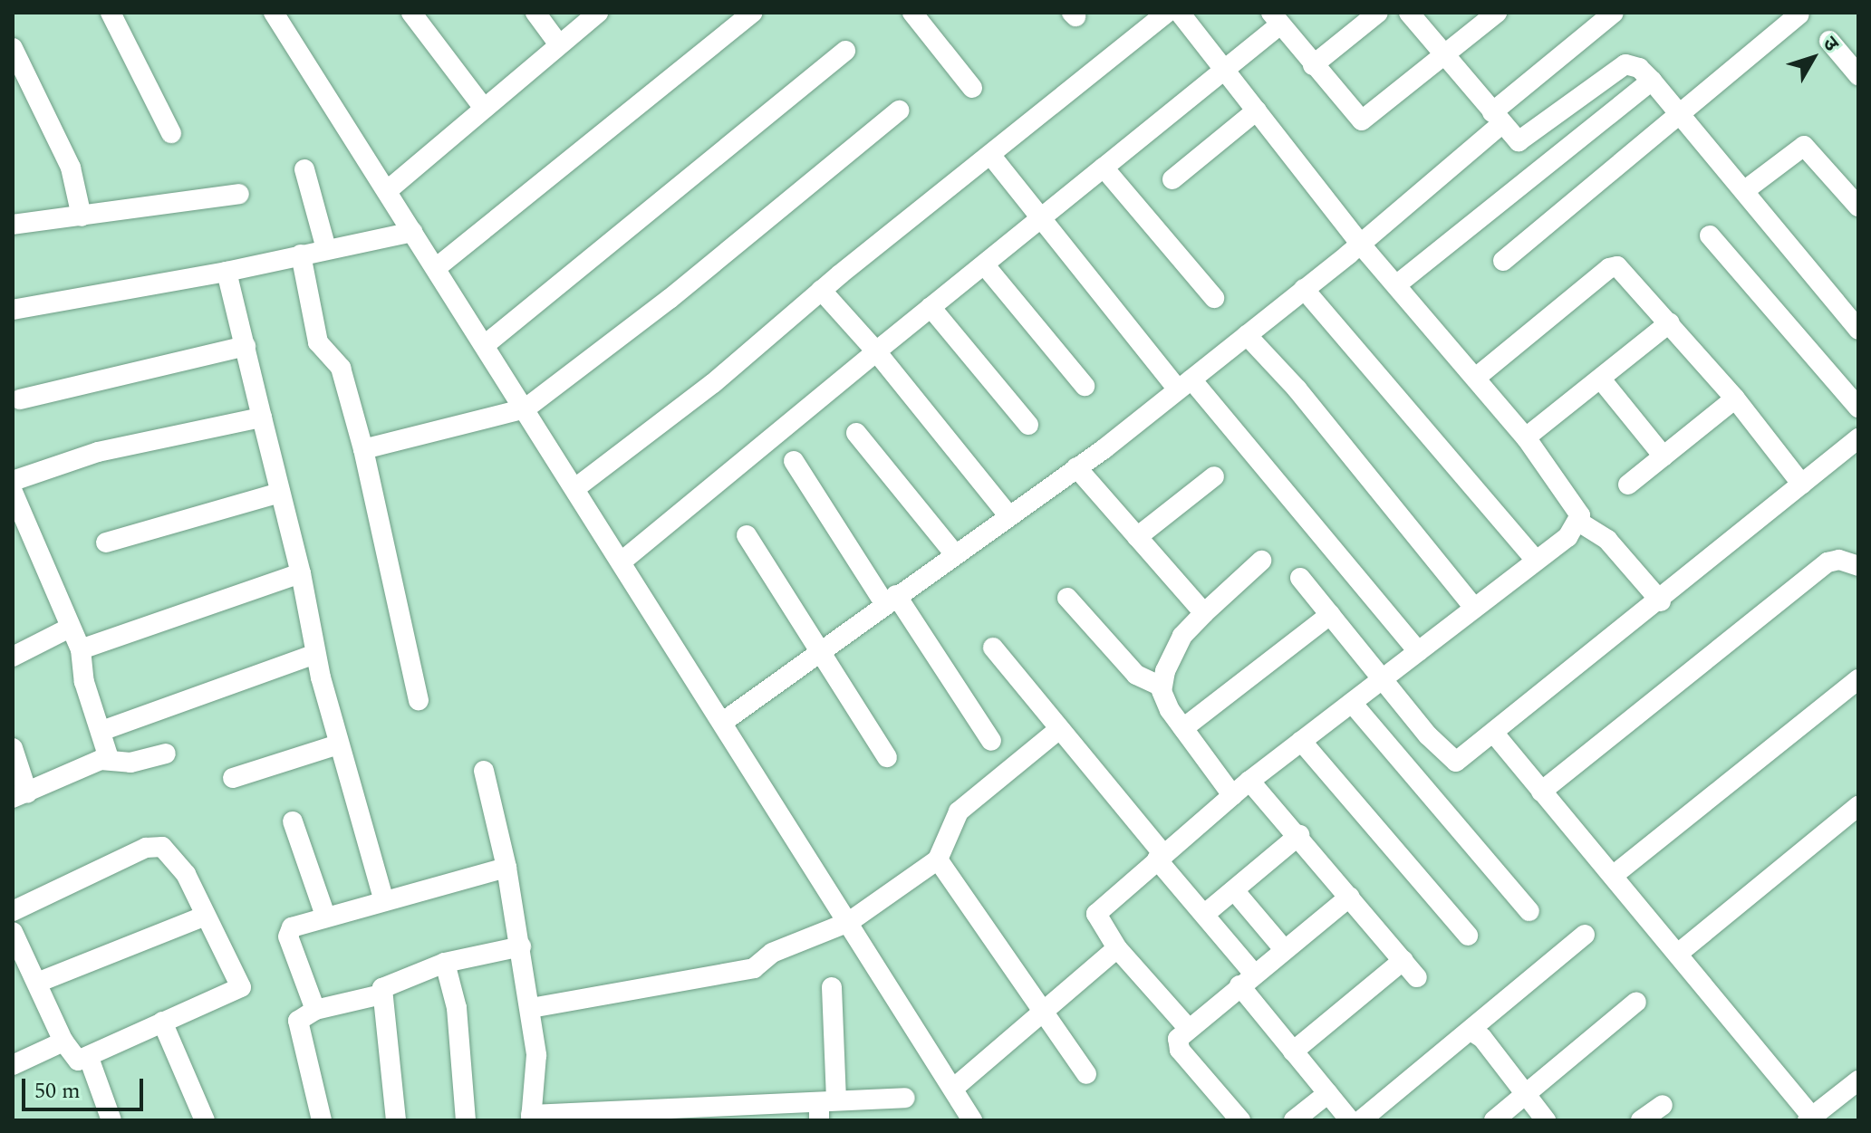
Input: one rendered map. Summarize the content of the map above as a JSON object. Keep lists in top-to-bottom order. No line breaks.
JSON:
{"scale_bar":"50 m","north":"top right"}
